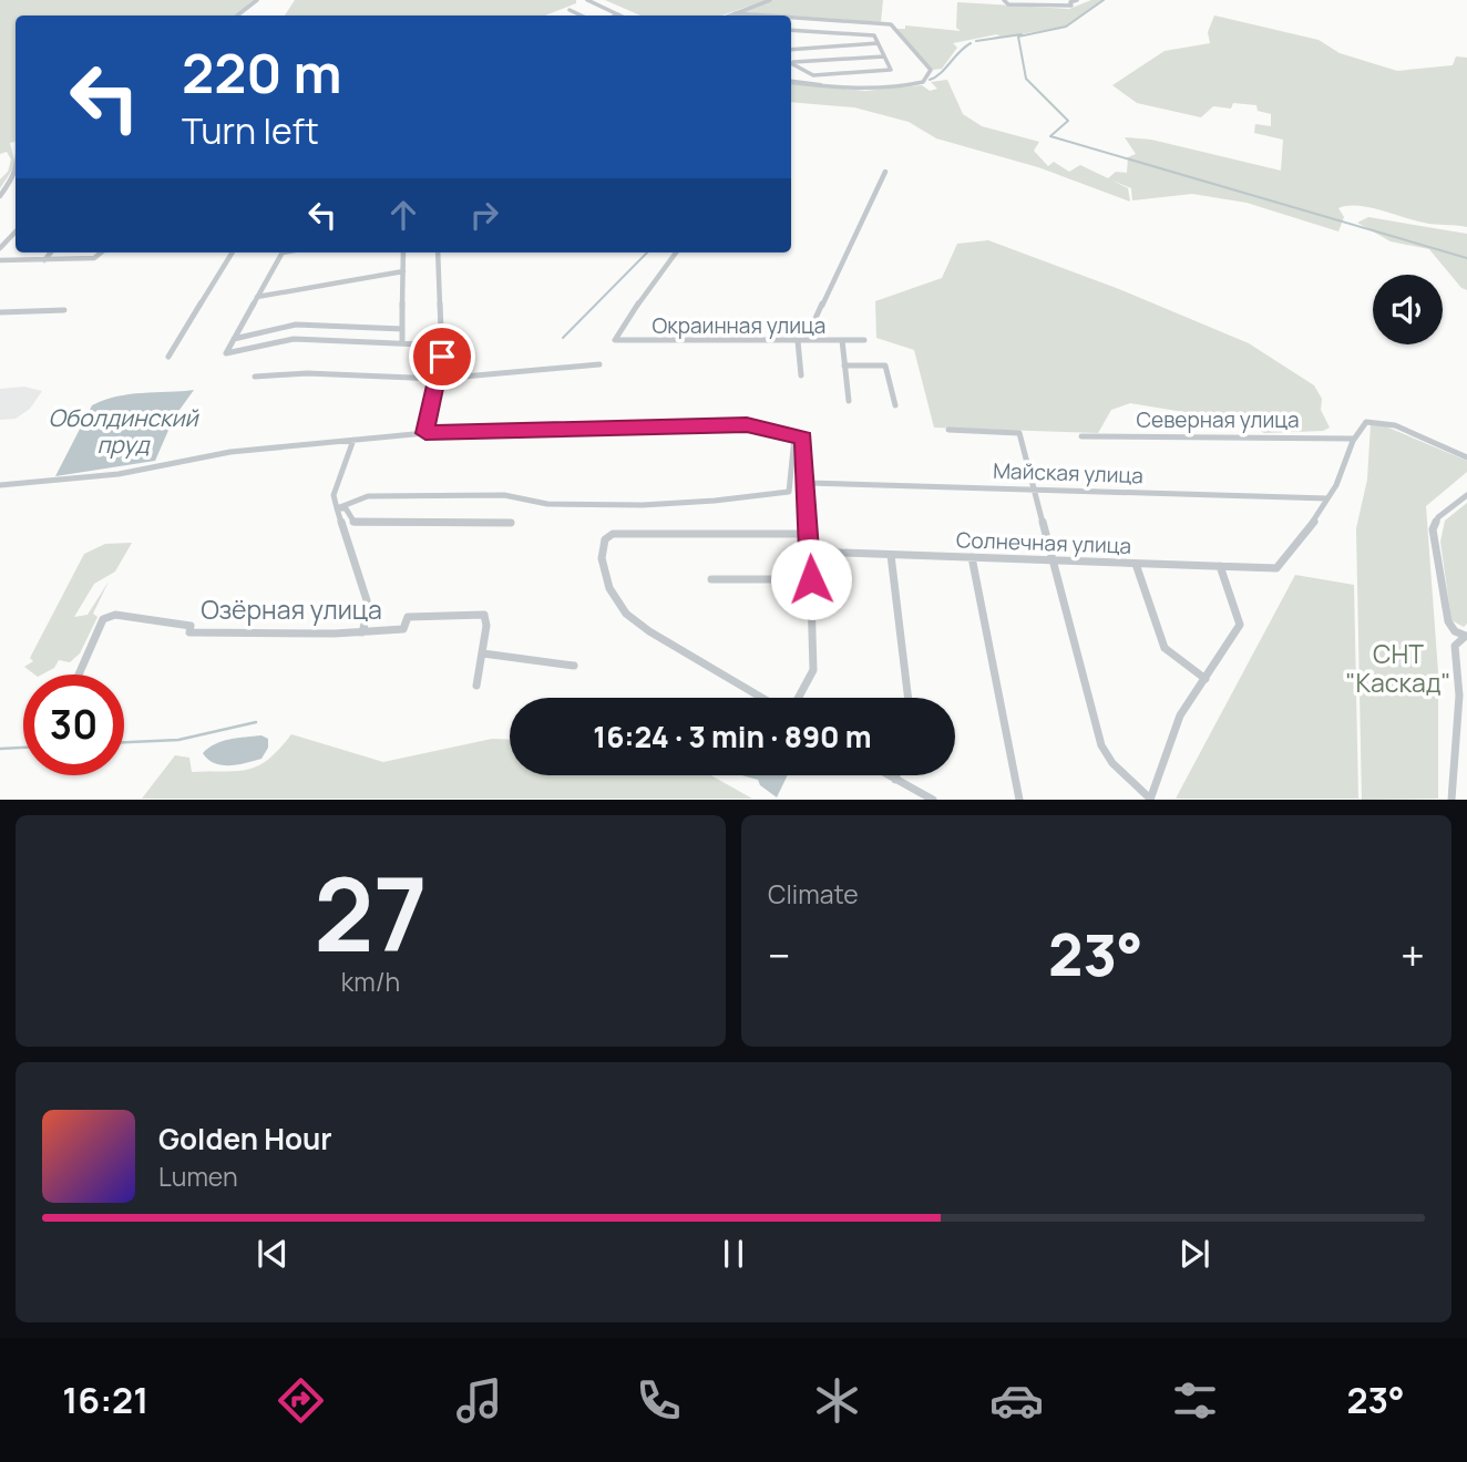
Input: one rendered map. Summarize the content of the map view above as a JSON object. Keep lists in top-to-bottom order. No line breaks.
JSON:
{"streets":{"street":["Окраинная улица","Северная улица","Майская улица","Солнечная улица","Озёрная улица"]},"crossings":[["Майская улица","Солнечная улица"]],"water":["Оболдинский пруд"],"parks":["СНТ \"Каскад\""],"page":{"turn":["220 m","Turn left"],"limit":"30","trip":"16:24 · 3 min · 890 m","tile":[["27","km/h"],"Climate"],"heat":["−","23°","+"],"song":["Golden Hour","Lumen"],"tabs":["16:21","23°"]}}
